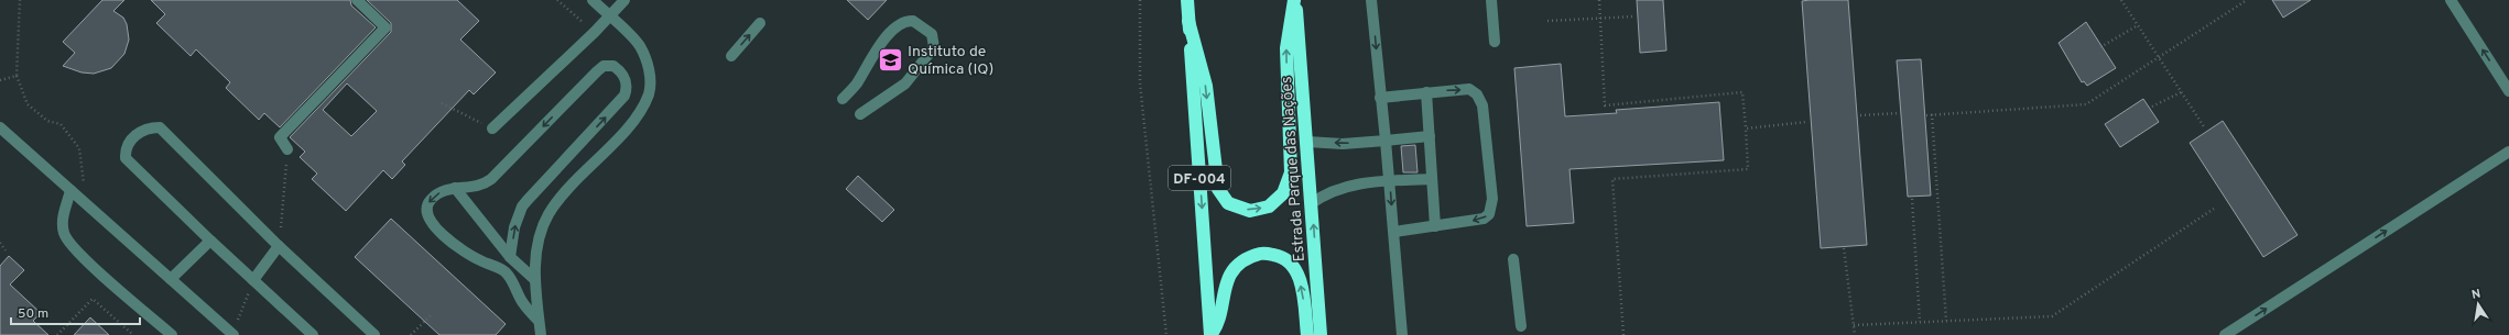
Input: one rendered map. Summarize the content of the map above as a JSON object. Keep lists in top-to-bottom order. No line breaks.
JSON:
{"streets":{"highway":["Estrada Parque das Nações","DF-004"]},"places":{"school or university":["Instituto de Química (IQ)"]},"scale_bar":"50 m","north":"top"}
